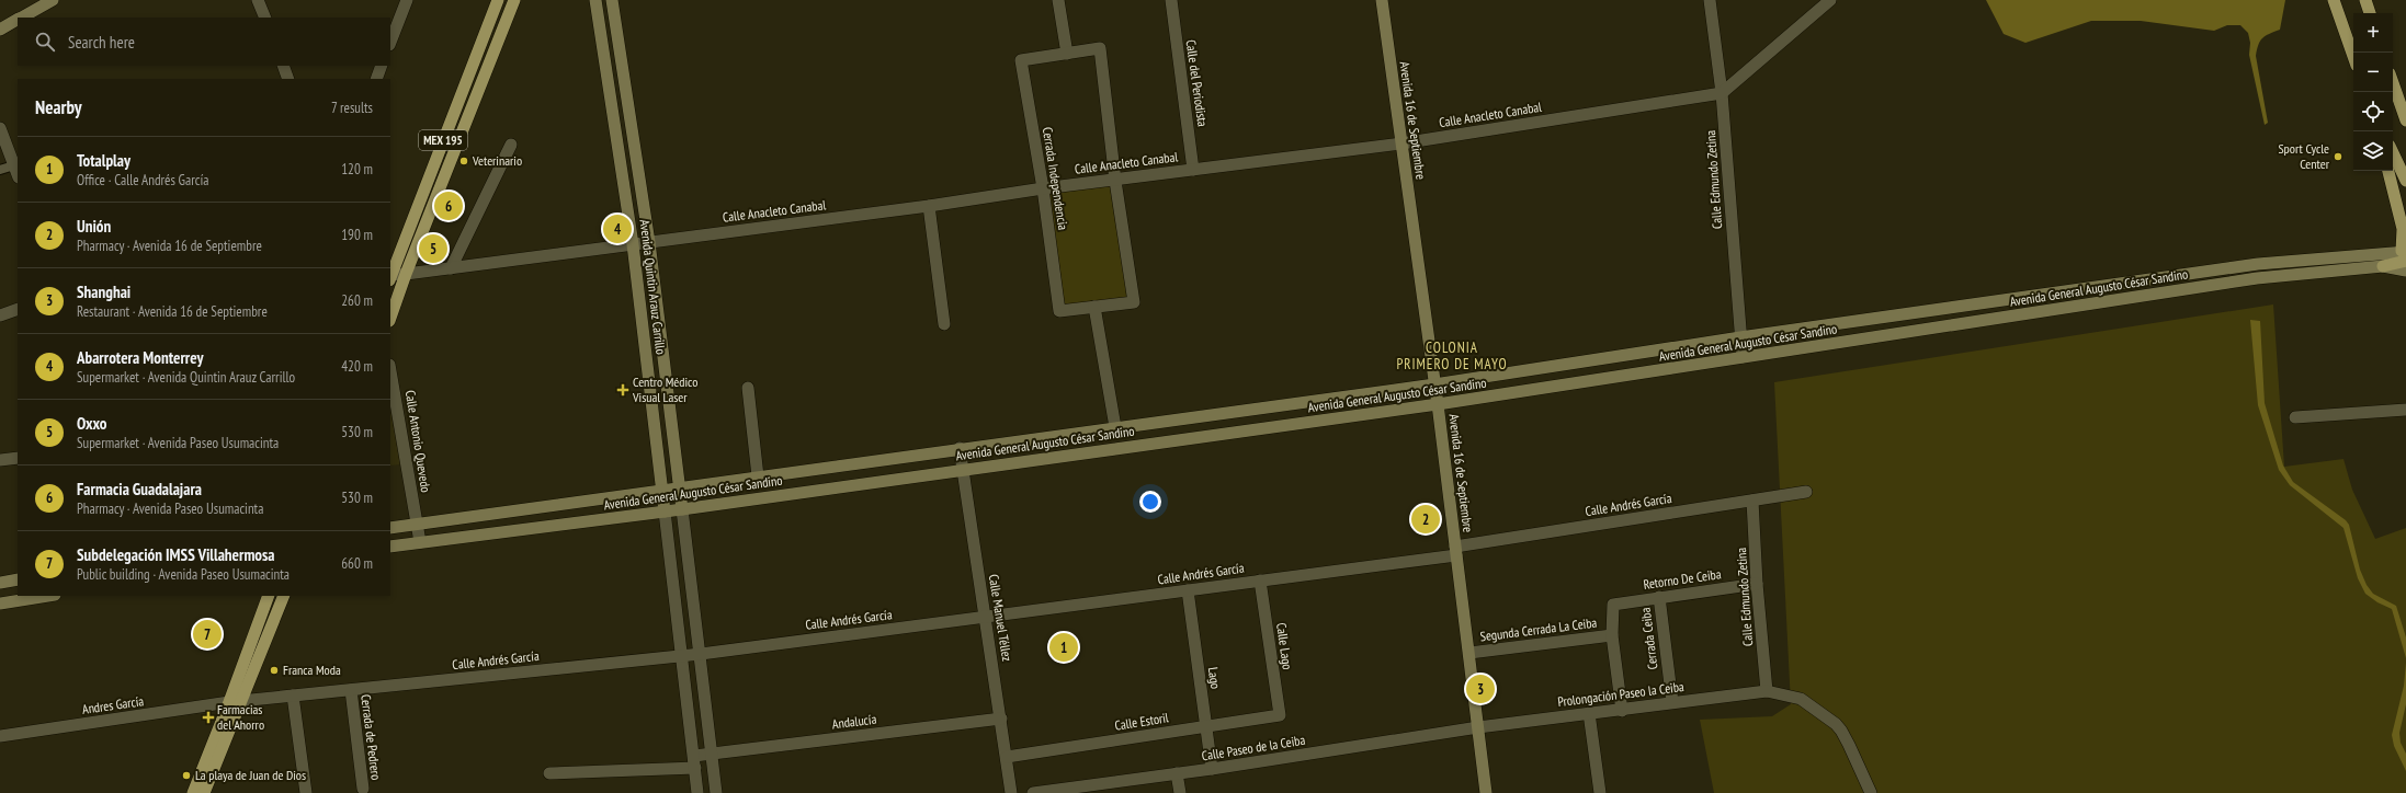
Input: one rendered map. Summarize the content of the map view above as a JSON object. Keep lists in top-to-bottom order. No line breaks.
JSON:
{"streets":{"main road":["Avenida 16 de Septiembre","MEX 195","Avenida Quintin Arauz Carrillo","Avenida General Augusto César Sandino"],"street":["Calle del Periodista","Calle Anacleto Canabal","Cerrada Independencia","Calle Edmundo Zetina","Calle Antonio Quevedo","Calle Andrés García","Retorno De Ceiba","Calle Manuel Téllez","Segunda Cerrada La Ceiba","Cerrada Ceiba","Calle Lago","Lago","Prolongación Paseo la Ceiba","Andres García","Andalucía","Calle Estoril","Cerrada de Pedrero","Calle Paseo de la Ceiba"]},"crossings":[["Calle del Periodista","Calle Anacleto Canabal"],["Calle Anacleto Canabal","Avenida 16 de Septiembre"],["Calle Anacleto Canabal","MEX 195"],["Calle Anacleto Canabal","Cerrada Independencia"],["Calle Anacleto Canabal","Calle Edmundo Zetina"],["Calle Anacleto Canabal","Avenida Quintin Arauz Carrillo"],["Avenida 16 de Septiembre","Avenida General Augusto César Sandino"],["Avenida 16 de Septiembre","Calle Andrés García"],["Avenida 16 de Septiembre","Segunda Cerrada La Ceiba"],["Avenida 16 de Septiembre","Prolongación Paseo la Ceiba"],["Avenida 16 de Septiembre","Calle Paseo de la Ceiba"],["Calle Edmundo Zetina","Avenida General Augusto César Sandino"],["Calle Edmundo Zetina","Calle Andrés García"],["Calle Edmundo Zetina","Retorno De Ceiba"],["Calle Edmundo Zetina","Prolongación Paseo la Ceiba"],["Avenida Quintin Arauz Carrillo","Avenida General Augusto César Sandino"],["Avenida Quintin Arauz Carrillo","Calle Andrés García"],["Avenida Quintin Arauz Carrillo","Andalucía"],["Avenida General Augusto César Sandino","Calle Antonio Quevedo"],["Avenida General Augusto César Sandino","Calle Manuel Téllez"],["Calle Andrés García","Calle Manuel Téllez"],["Calle Andrés García","Calle Lago"],["Calle Andrés García","Lago"],["Calle Andrés García","Andres García"],["Calle Andrés García","Cerrada de Pedrero"],["Retorno De Ceiba","Segunda Cerrada La Ceiba"],["Retorno De Ceiba","Cerrada Ceiba"],["Calle Manuel Téllez","Andalucía"],["Calle Manuel Téllez","Calle Estoril"],["Cerrada Ceiba","Prolongación Paseo la Ceiba"],["Calle Lago","Calle Estoril"],["Lago","Calle Estoril"],["Lago","Calle Paseo de la Ceiba"],["Prolongación Paseo la Ceiba","Calle Paseo de la Ceiba"]],"districts":["COLONIA PRIMERO DE MAYO"],"places":{"other":["Sport Cycle Center","Veterinario","Franca Moda","La playa de Juan de Dios"],"health":["Centro Médico Visual Laser","Farmacias del Ahorro"]},"page":{"map_buttons":["+","−"],"search":"Search here","heading":["Nearby","7 results"],"list":[{"mark":"1","name":"Totalplay","note":"Office · Calle Andrés García","value":"120 m"},{"mark":"2","name":"Unión","note":"Pharmacy · Avenida 16 de Septiembre","value":"190 m"},{"mark":"3","name":"Shanghai","note":"Restaurant · Avenida 16 de Septiembre","value":"260 m"},{"mark":"4","name":"Abarrotera Monterrey","note":"Supermarket · Avenida Quintin Arauz Carrillo","value":"420 m"},{"mark":"5","name":"Oxxo","note":"Supermarket · Avenida Paseo Usumacinta","value":"530 m"},{"mark":"6","name":"Farmacia Guadalajara","note":"Pharmacy · Avenida Paseo Usumacinta","value":"530 m"},{"mark":"7","name":"Subdelegación IMSS Villahermosa","note":"Public building · Avenida Paseo Usumacinta","value":"660 m"}],"pins":["6","4","5","2","7","1","3"]}}
